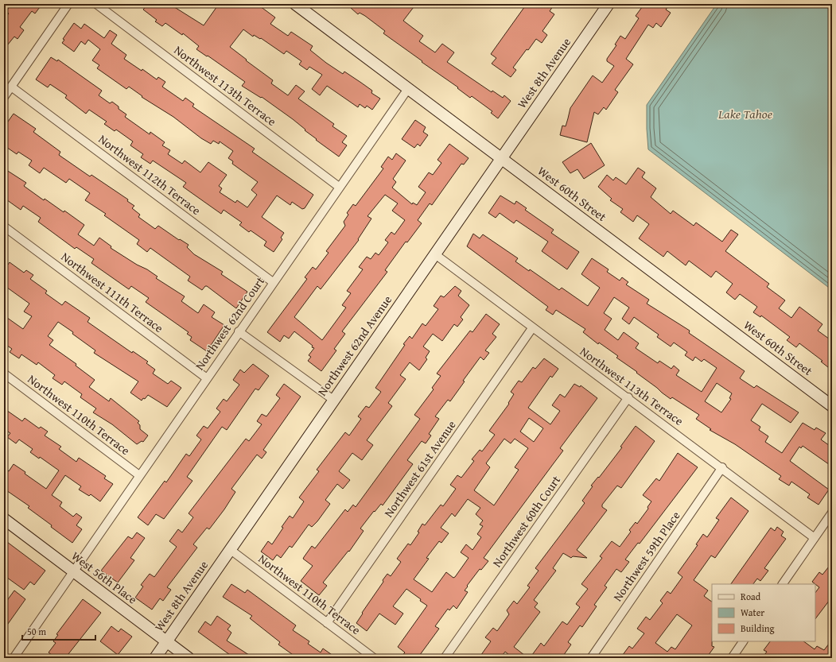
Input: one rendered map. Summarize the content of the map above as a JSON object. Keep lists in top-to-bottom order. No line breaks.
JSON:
{"streets":{"street":["West 8th Avenue","Northwest 113th Terrace","Northwest 112th Terrace","West 60th Street","Northwest 111th Terrace","Northwest 62nd Court","Northwest 62nd Avenue","Northwest 110th Terrace","Northwest 61st Avenue","Northwest 60th Court","Northwest 59th Place","West 56th Place"]},"crossings":[["West 8th Avenue","West 60th Street"],["West 8th Avenue","Northwest 62nd Avenue"],["West 8th Avenue","Northwest 110th Terrace"],["West 8th Avenue","West 56th Place"],["Northwest 113th Terrace","Northwest 62nd Court"],["Northwest 113th Terrace","Northwest 62nd Avenue"],["Northwest 113th Terrace","Northwest 61st Avenue"],["Northwest 113th Terrace","Northwest 60th Court"],["Northwest 113th Terrace","Northwest 59th Place"],["Northwest 112th Terrace","Northwest 62nd Court"],["West 60th Street","Northwest 62nd Court"],["West 60th Street","Northwest 62nd Avenue"],["Northwest 111th Terrace","Northwest 62nd Court"],["Northwest 62nd Court","Northwest 110th Terrace"],["Northwest 62nd Court","West 56th Place"],["Northwest 62nd Avenue","Northwest 110th Terrace"],["Northwest 110th Terrace","Northwest 61st Avenue"]],"water":["Lake Tahoe"],"legend":["Road","Water","Building"],"scale_bar":"50 m"}
